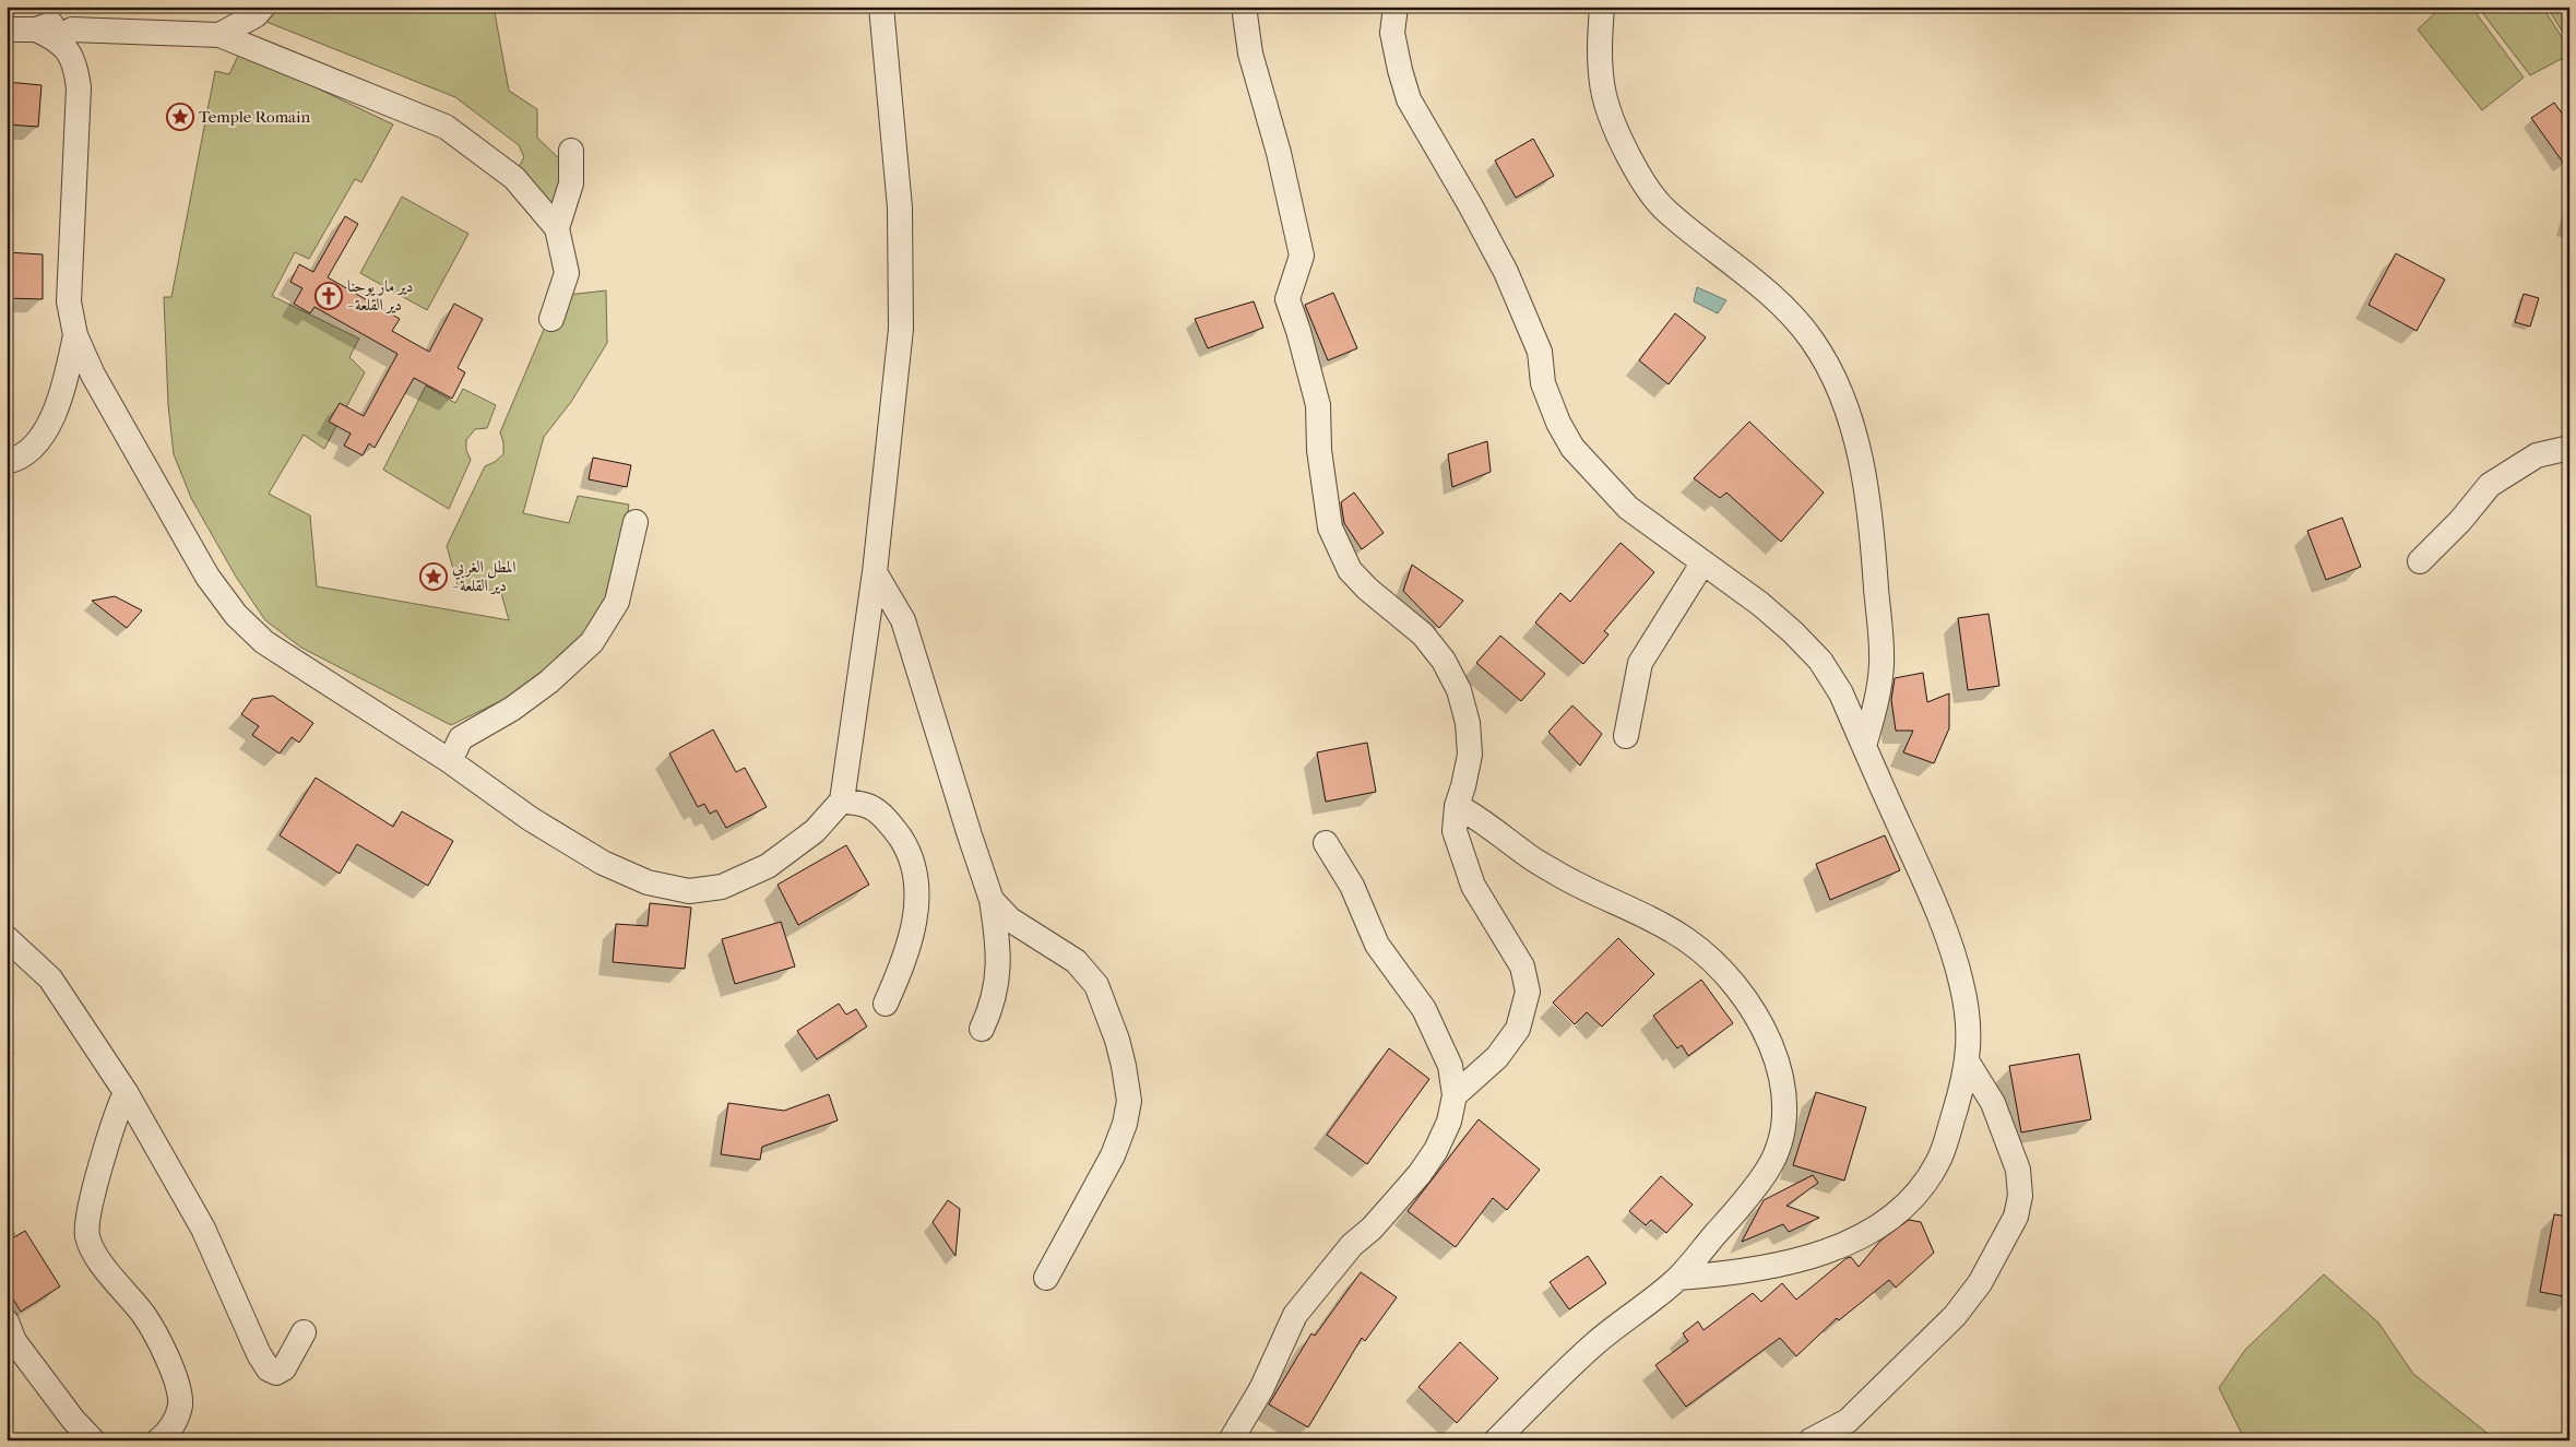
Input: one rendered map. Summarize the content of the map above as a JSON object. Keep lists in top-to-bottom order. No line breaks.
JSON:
{"places":{"place":["Temple Romain","المطل الغربي - دير القلعة"],"church":["دير مار يوحنا - دير القلعة"]}}
